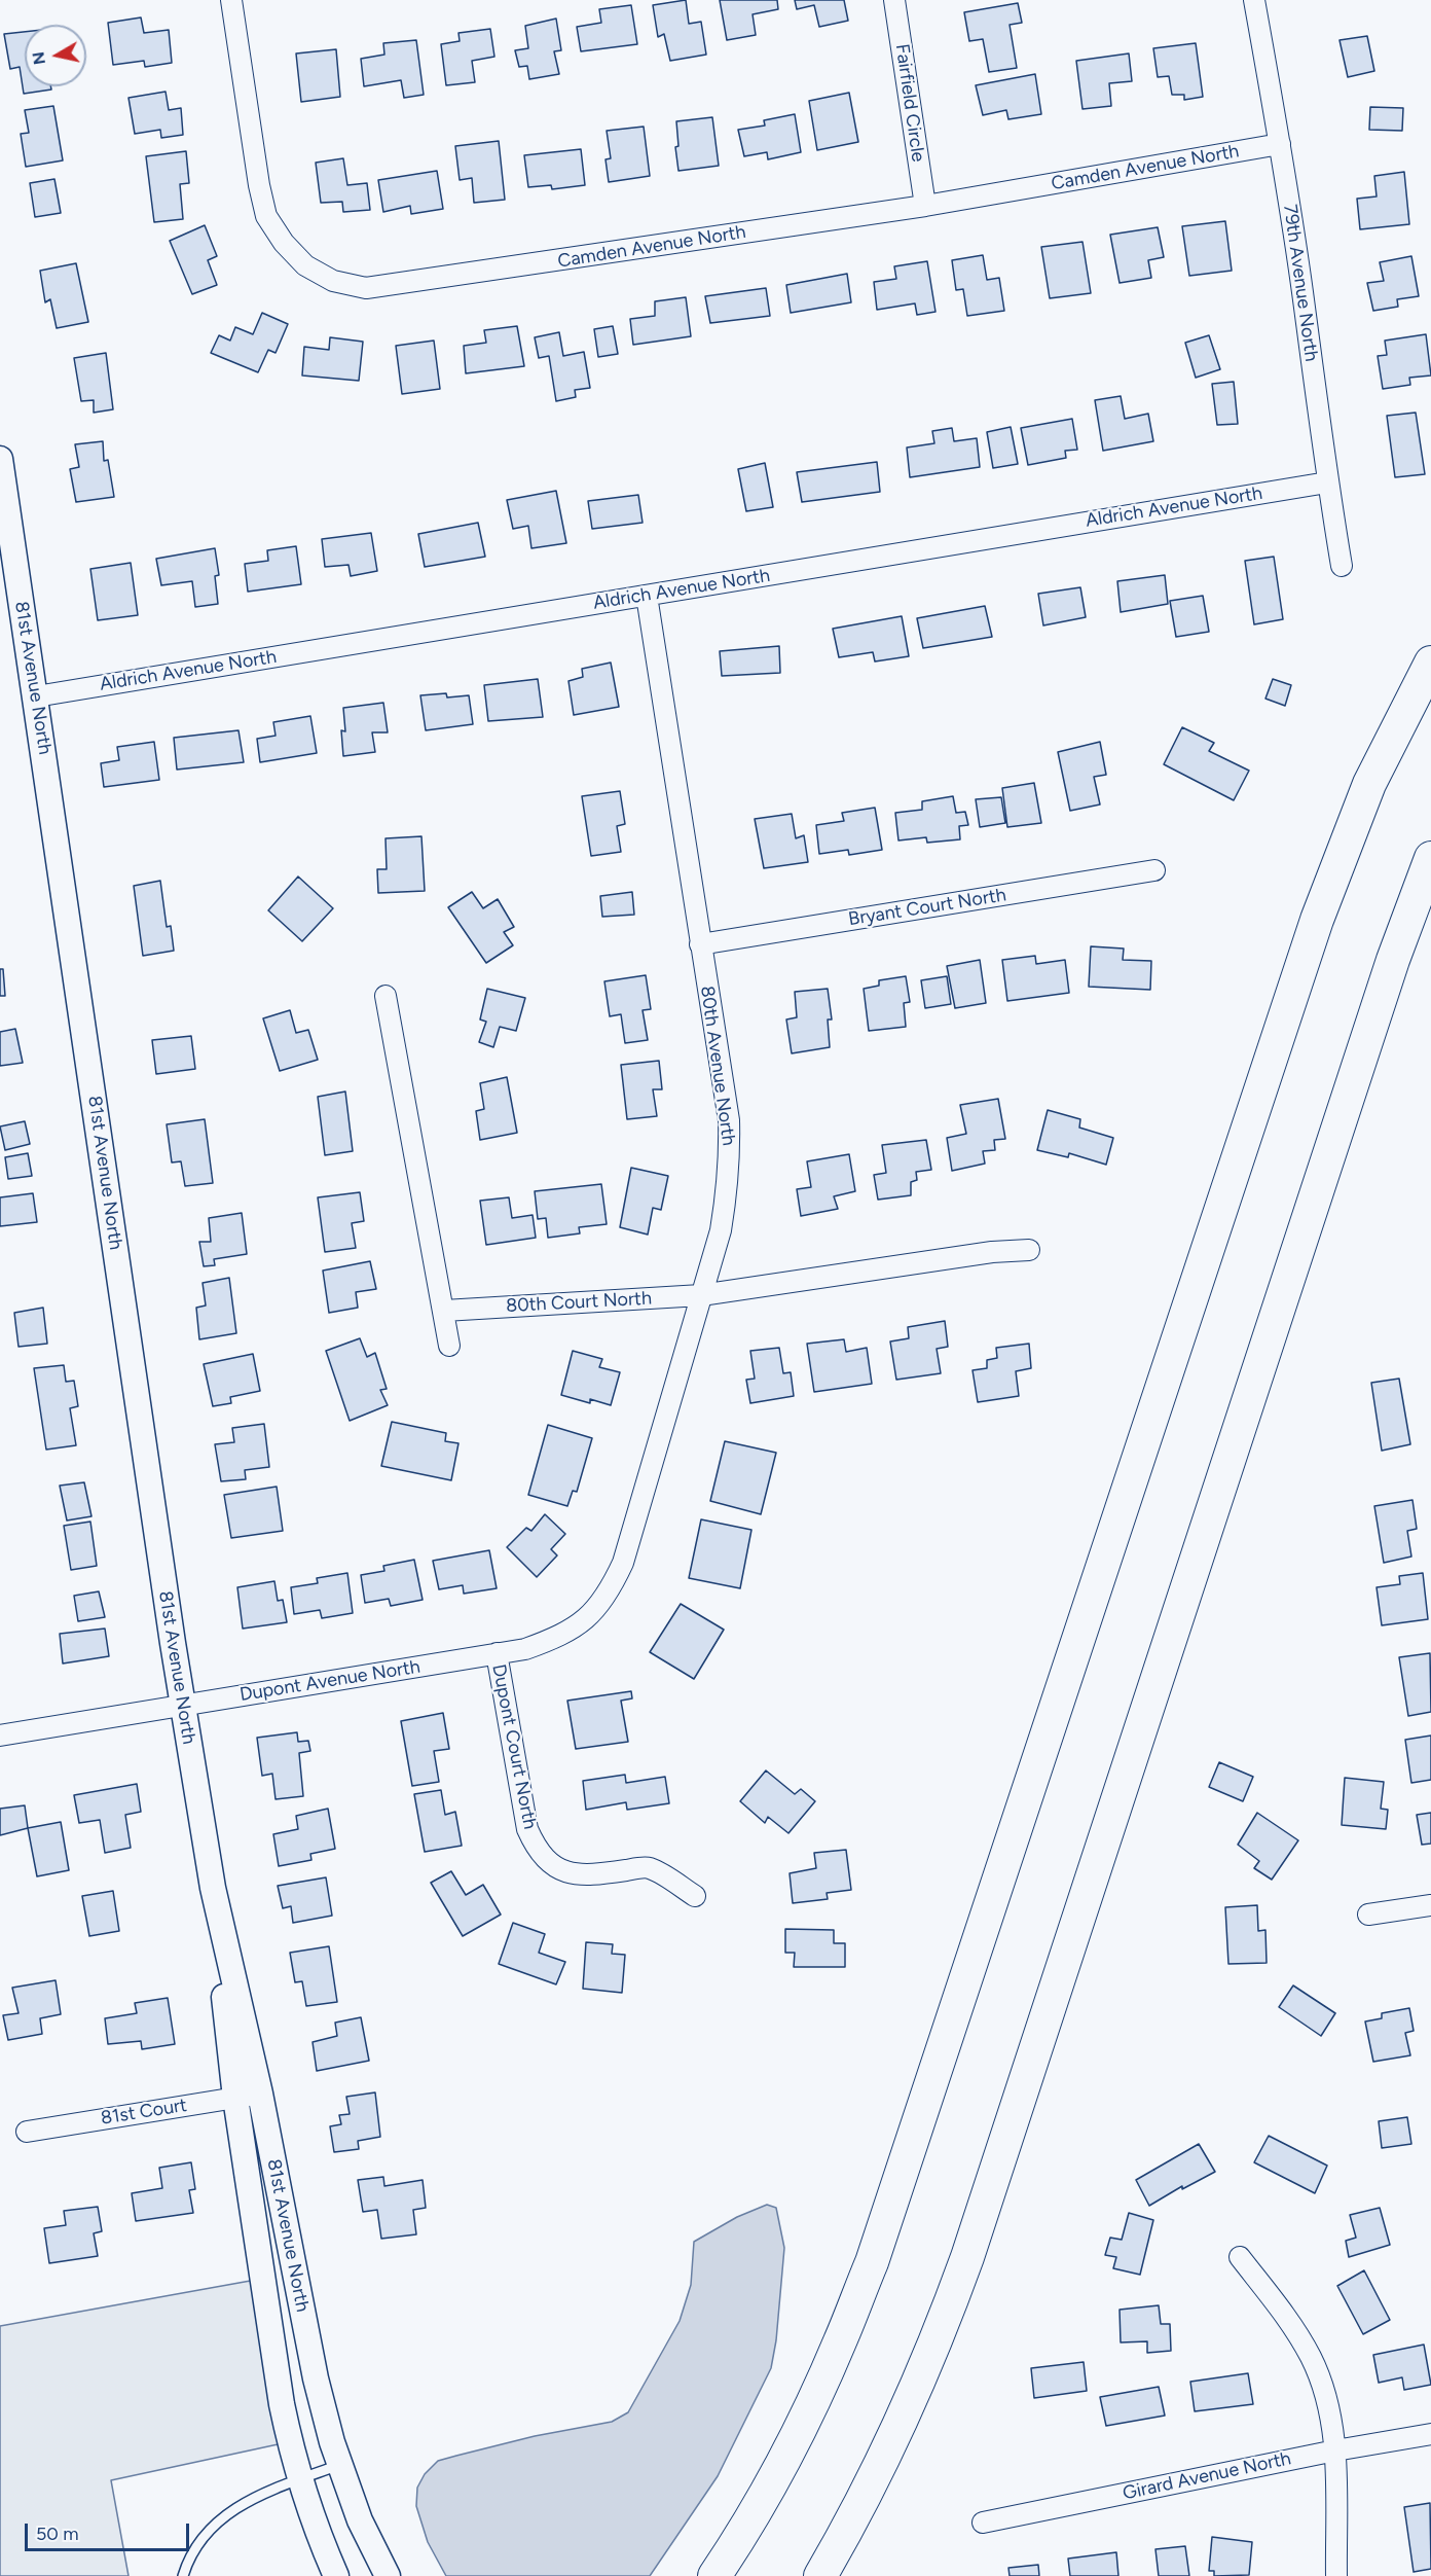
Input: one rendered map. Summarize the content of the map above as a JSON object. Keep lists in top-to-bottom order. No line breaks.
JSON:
{"streets":{"street":["Fairfield Circle","Camden Avenue North","79th Avenue North","Aldrich Avenue North","81st Avenue North","Bryant Court North","80th Avenue North","80th Court North","Dupont Avenue North","Dupont Court North","81st Court","Girard Avenue North"]},"crossings":[["Fairfield Circle","Camden Avenue North"],["Camden Avenue North","79th Avenue North"],["79th Avenue North","Aldrich Avenue North"],["Aldrich Avenue North","81st Avenue North"],["Aldrich Avenue North","80th Avenue North"],["81st Avenue North","Dupont Avenue North"],["81st Avenue North","81st Court"],["Bryant Court North","80th Avenue North"],["80th Avenue North","80th Court North"],["80th Avenue North","Dupont Avenue North"],["Dupont Avenue North","Dupont Court North"]],"scale_bar":"50 m","north":"left"}
